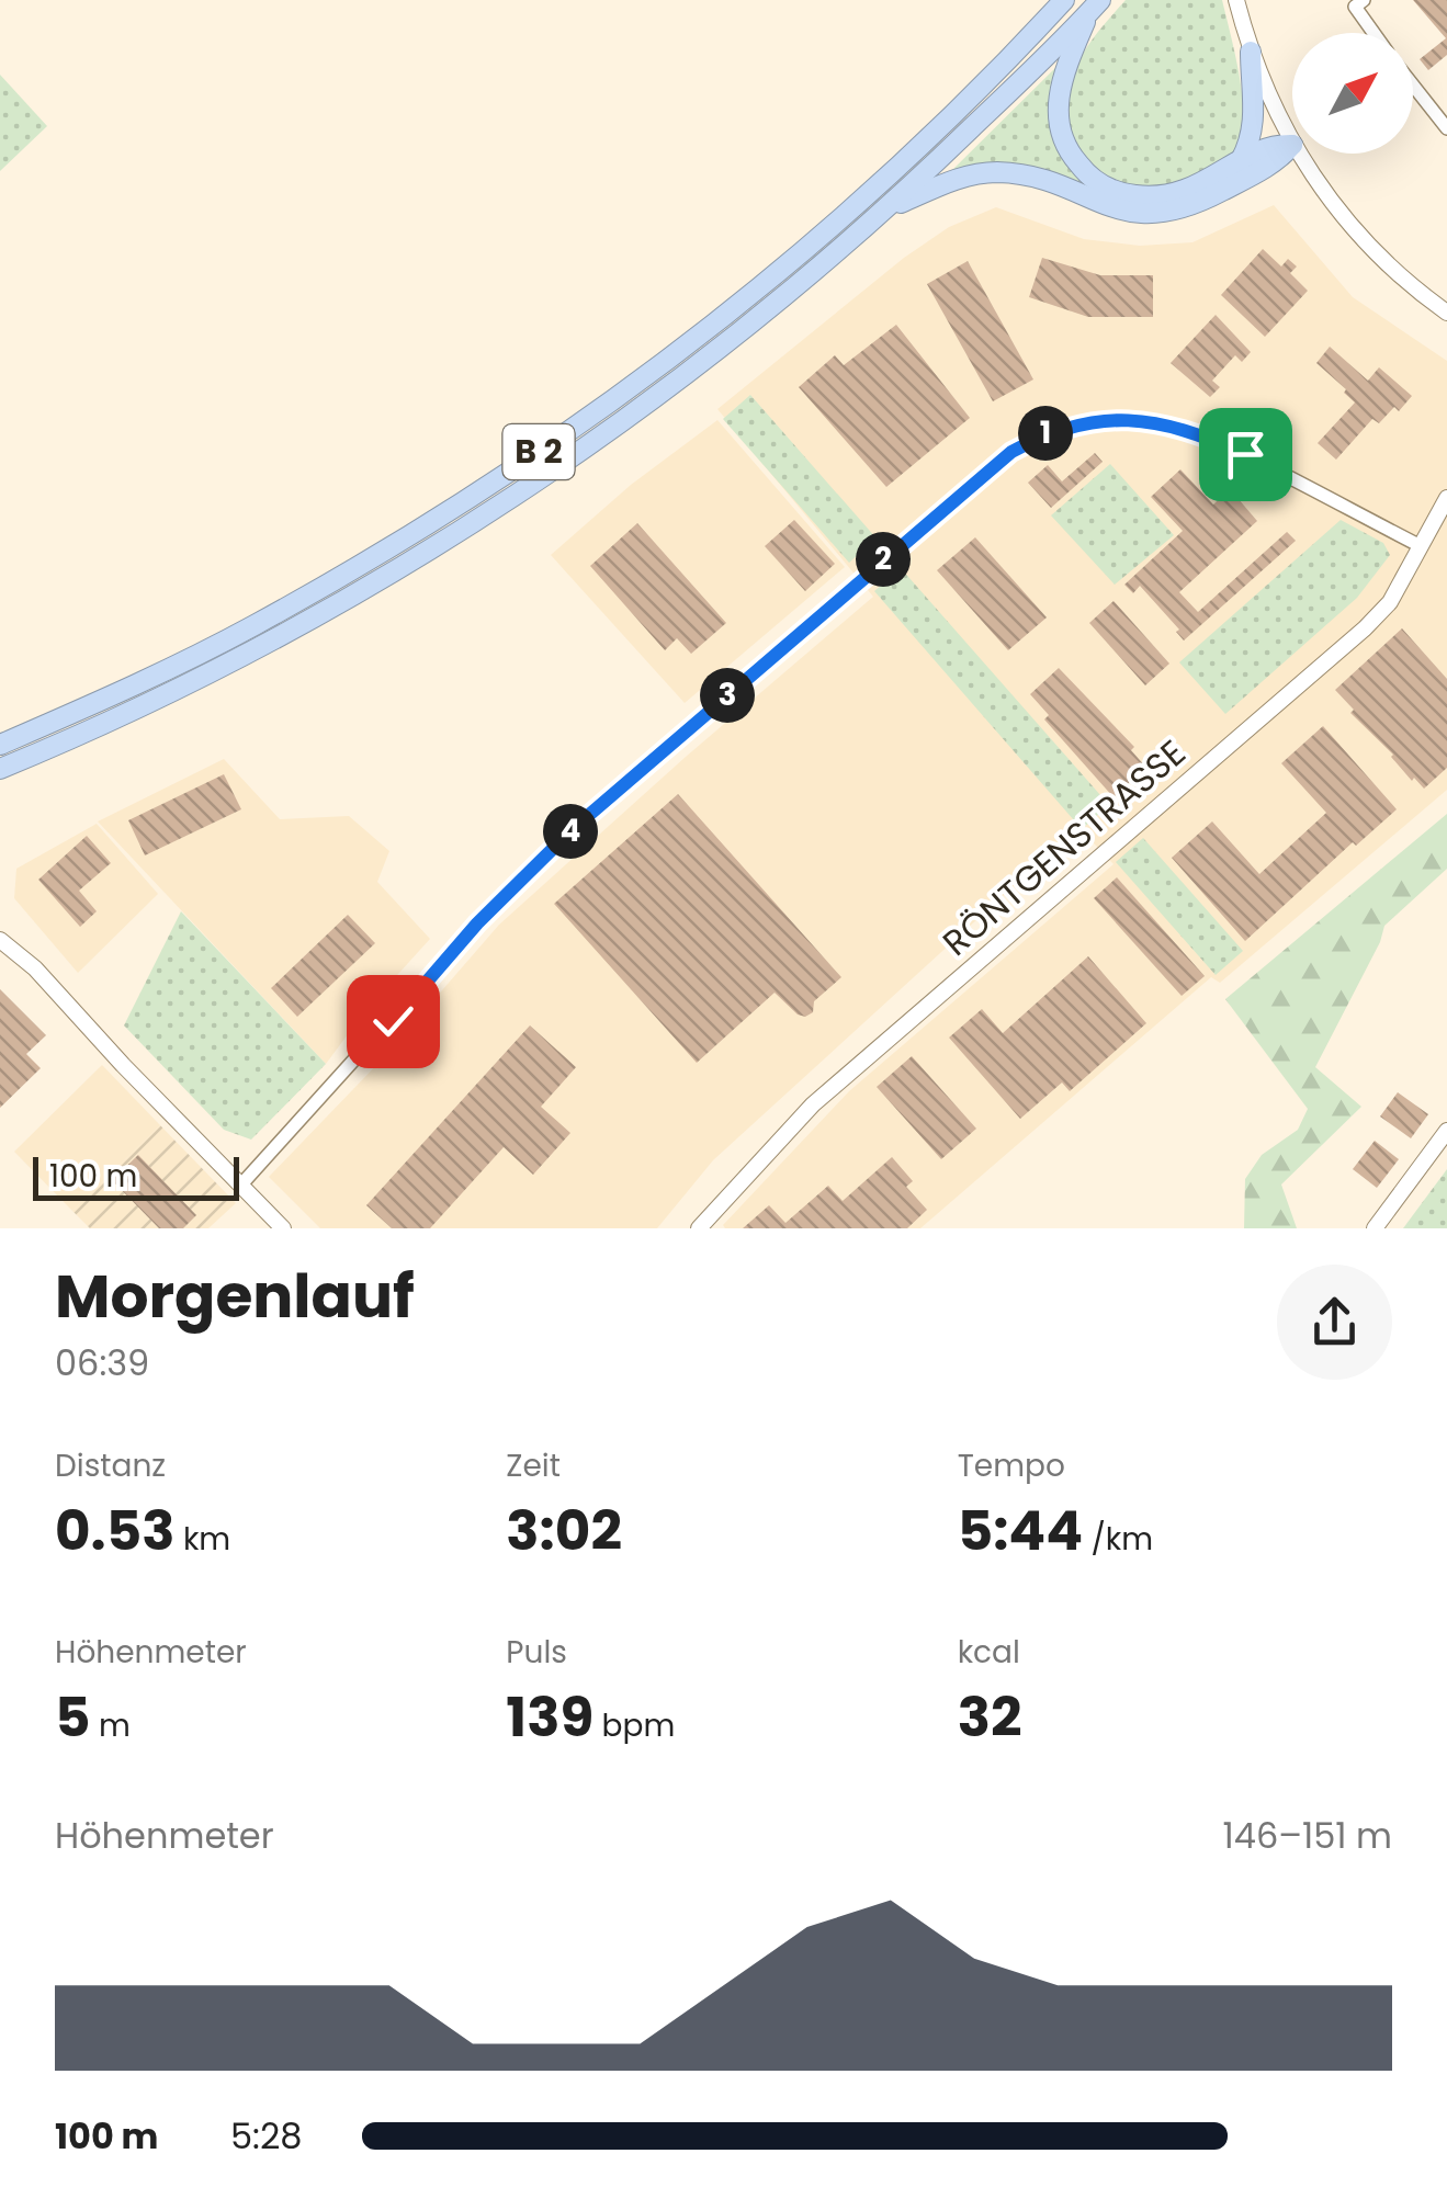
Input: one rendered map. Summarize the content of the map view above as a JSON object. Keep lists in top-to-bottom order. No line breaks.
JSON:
{"streets":{"highway":["B 2"],"street":["RÖNTGENSTRASSE"]},"scale_bar":"100 m","north":"top right","page":{"pins":["1","2","3","4"],"scale":"100 m","heading":["Morgenlauf","06:39"],"stats":[["Distanz","0.53 km"],["Zeit","3:02"],["Tempo","5:44 /km"],["Höhenmeter","5 m"],["Puls","139 bpm"],["kcal","32"]],"chart":["Höhenmeter","146–151 m"],"list":[{"name":"100 m","note":"5:28"}]}}
